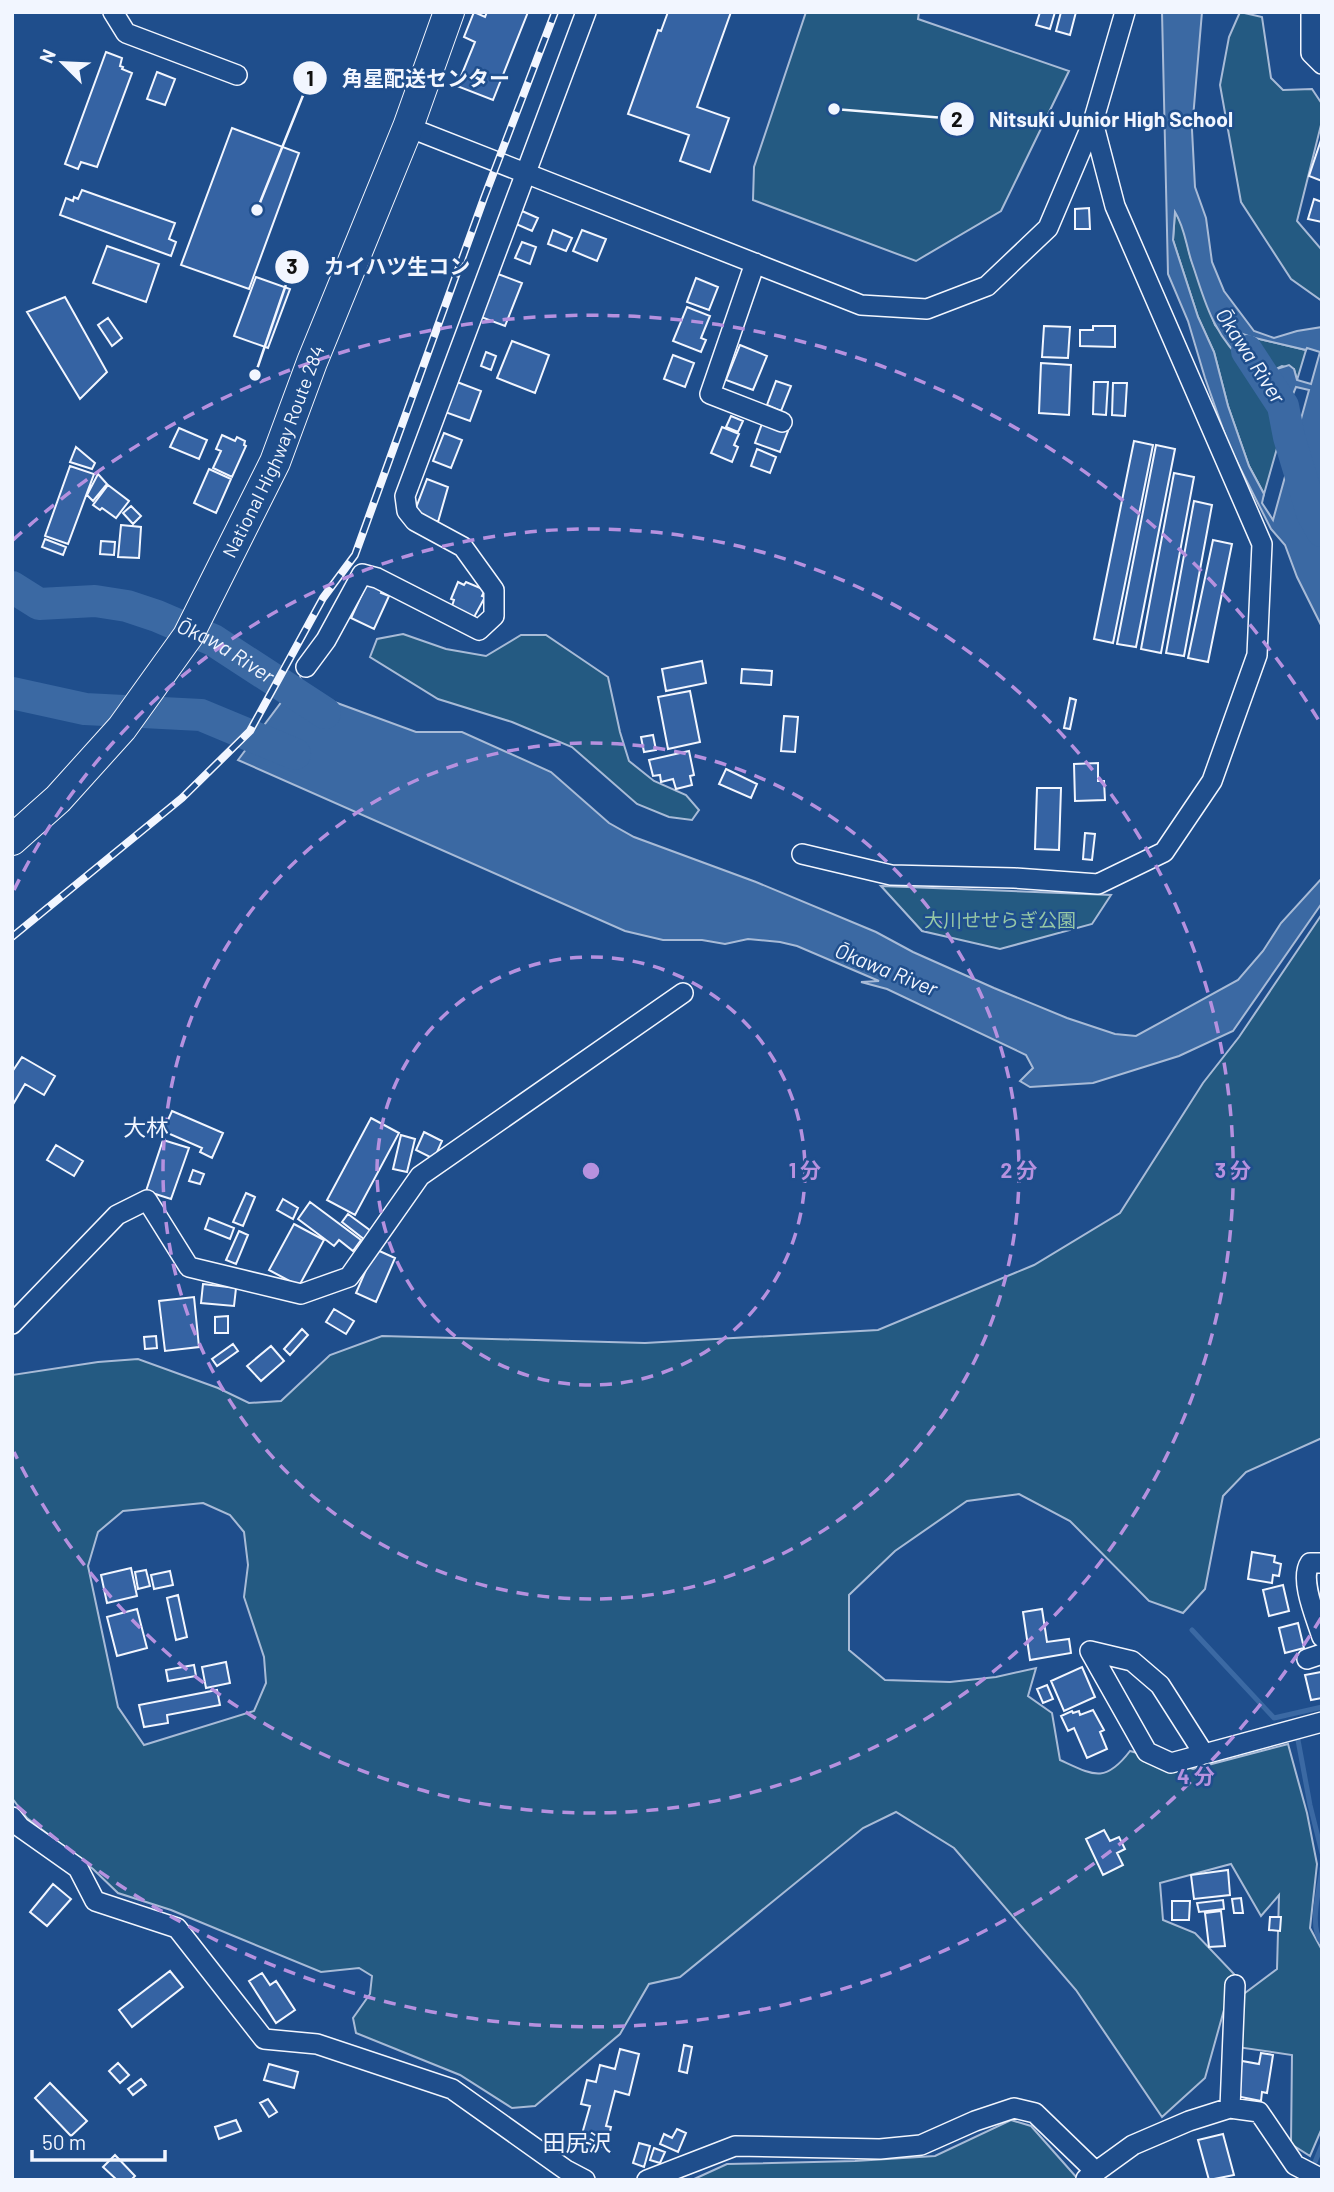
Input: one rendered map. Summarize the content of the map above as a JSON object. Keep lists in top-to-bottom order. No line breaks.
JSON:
{"streets":{"highway":["National Highway Route 284"]},"districts":["大林","田尻沢"],"water":["Ōkawa River"],"parks":["大川せせらぎ公園"],"places":["Nitsuki Junior High School","角星配送センター","カイハツ生コン"],"scale_bar":"50 m","north":"top left","rings":["1 分","2 分","3 分","4 分"]}
